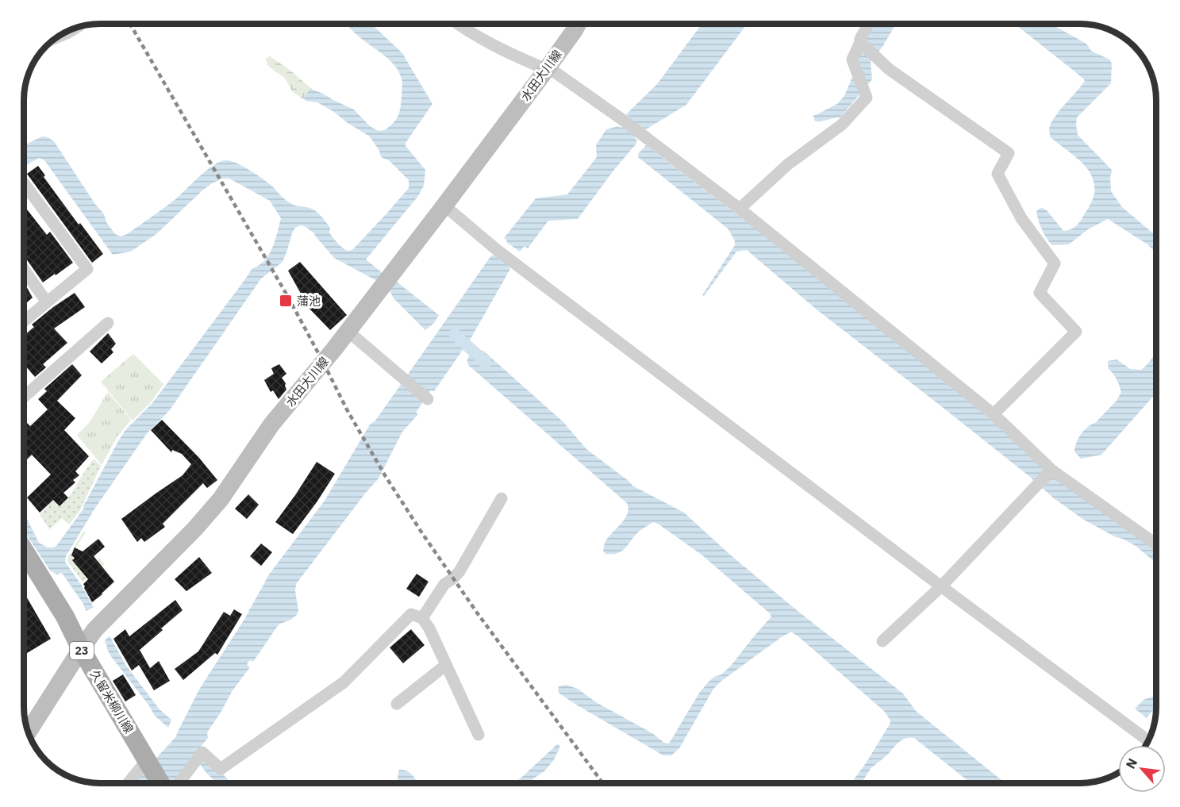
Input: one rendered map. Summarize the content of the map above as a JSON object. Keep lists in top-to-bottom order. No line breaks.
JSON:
{"streets":{"main road":["水田大川線","23","久留米柳川線"]},"crossings":[["水田大川線","久留米柳川線"]],"places":{"transit":["蒲池"]},"north":"top left"}
